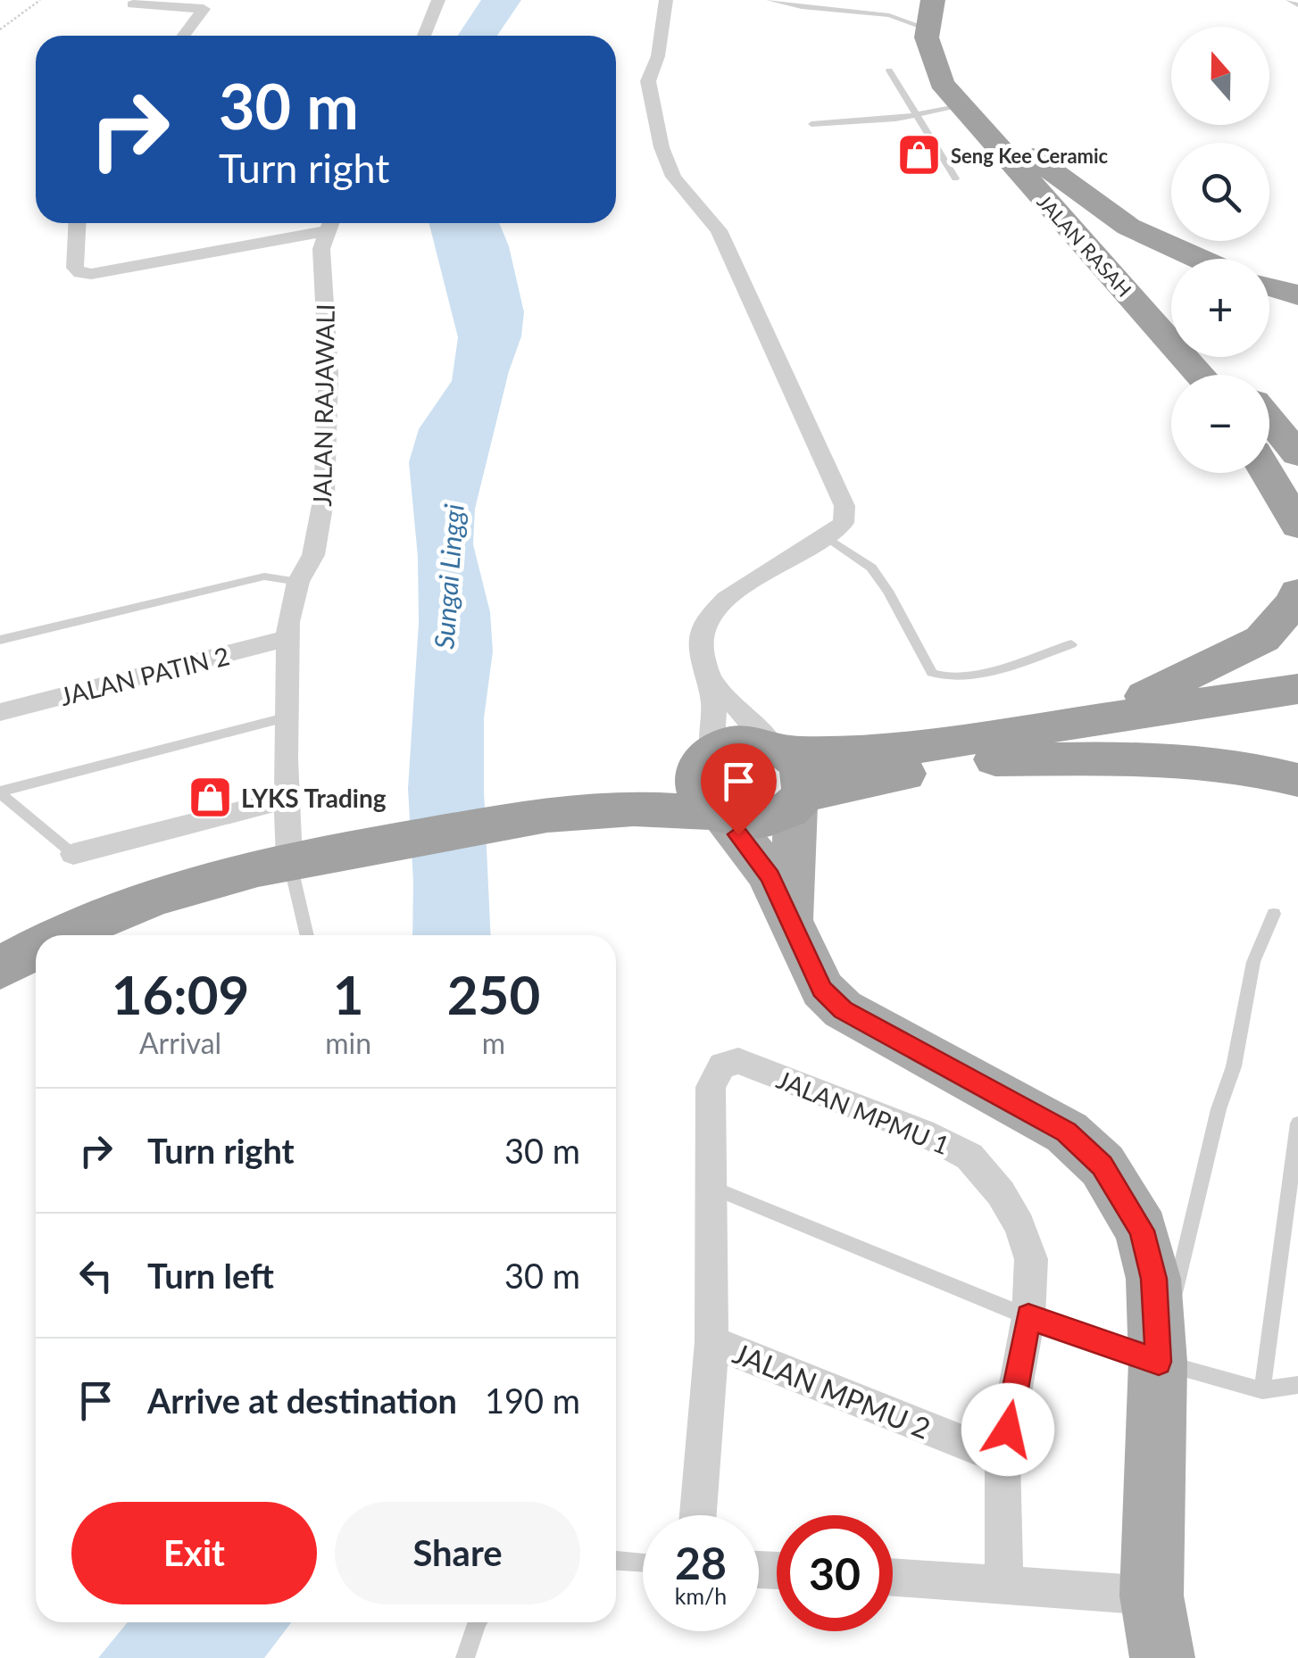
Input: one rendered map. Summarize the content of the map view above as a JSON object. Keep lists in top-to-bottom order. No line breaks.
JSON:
{"streets":{"highway":["JALAN RASAH"],"street":["JALAN RAJAWALI","JALAN PATIN 2","JALAN MPMU 1","JALAN MPMU 2"]},"crossings":[["JALAN RAJAWALI","JALAN PATIN 2"],["JALAN MPMU 1","JALAN MPMU 2"]],"water":["Sungai Linggi"],"places":{"shop":["Seng Kee Ceramic","LYKS Trading"]},"north":"top","page":{"map_buttons":["+","−"],"turn":["30 m","Turn right"],"eta":["16:09","Arrival","1","min","250","m"],"list":[{"name":"Turn right","value":"30 m"},{"name":"Turn left","value":"30 m"},{"name":"Arrive at destination","value":"190 m"}],"buttons":["Exit","Share"],"speed":"28 km/h","limit":"30"}}
